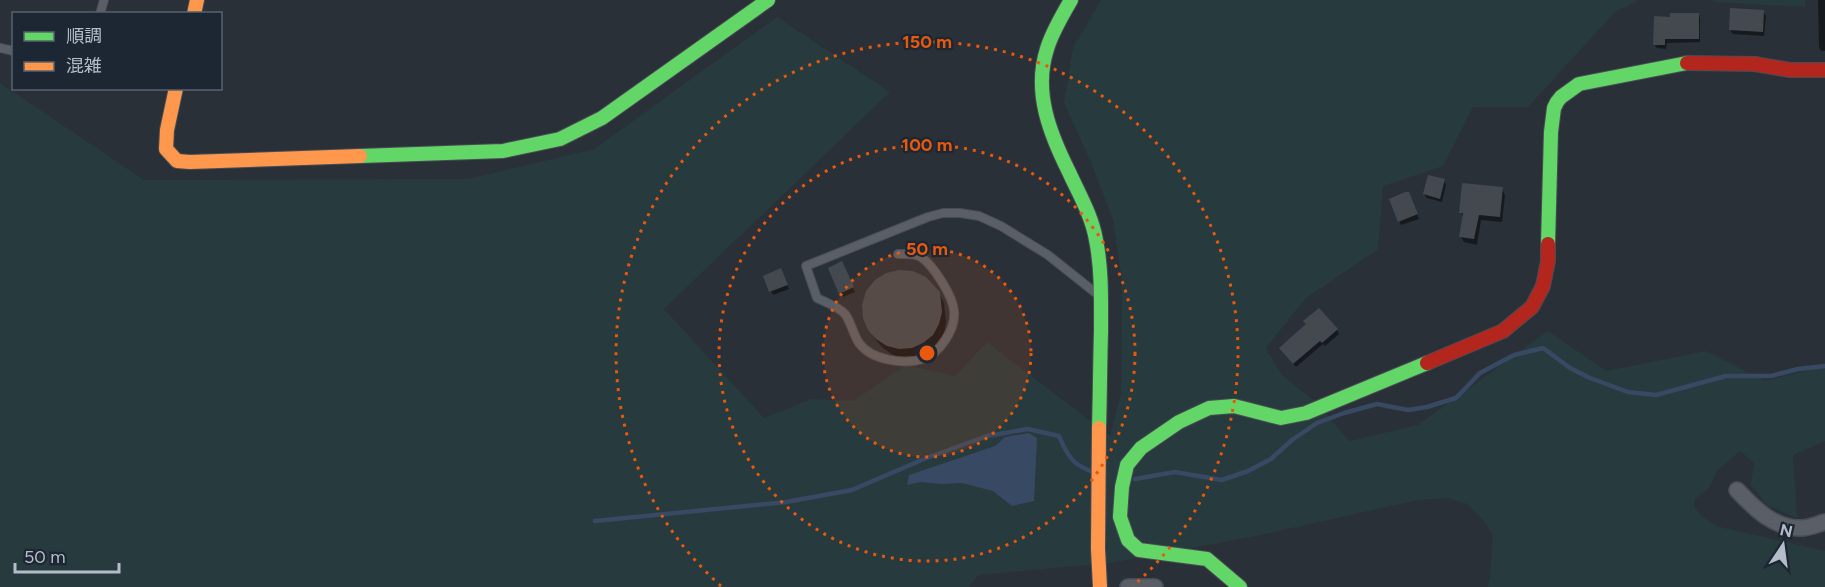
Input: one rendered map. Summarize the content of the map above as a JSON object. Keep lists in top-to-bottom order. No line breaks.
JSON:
{"legend":["順調","混雑"],"scale_bar":"50 m","north":"top","rings":["150 m","100 m","50 m"]}
